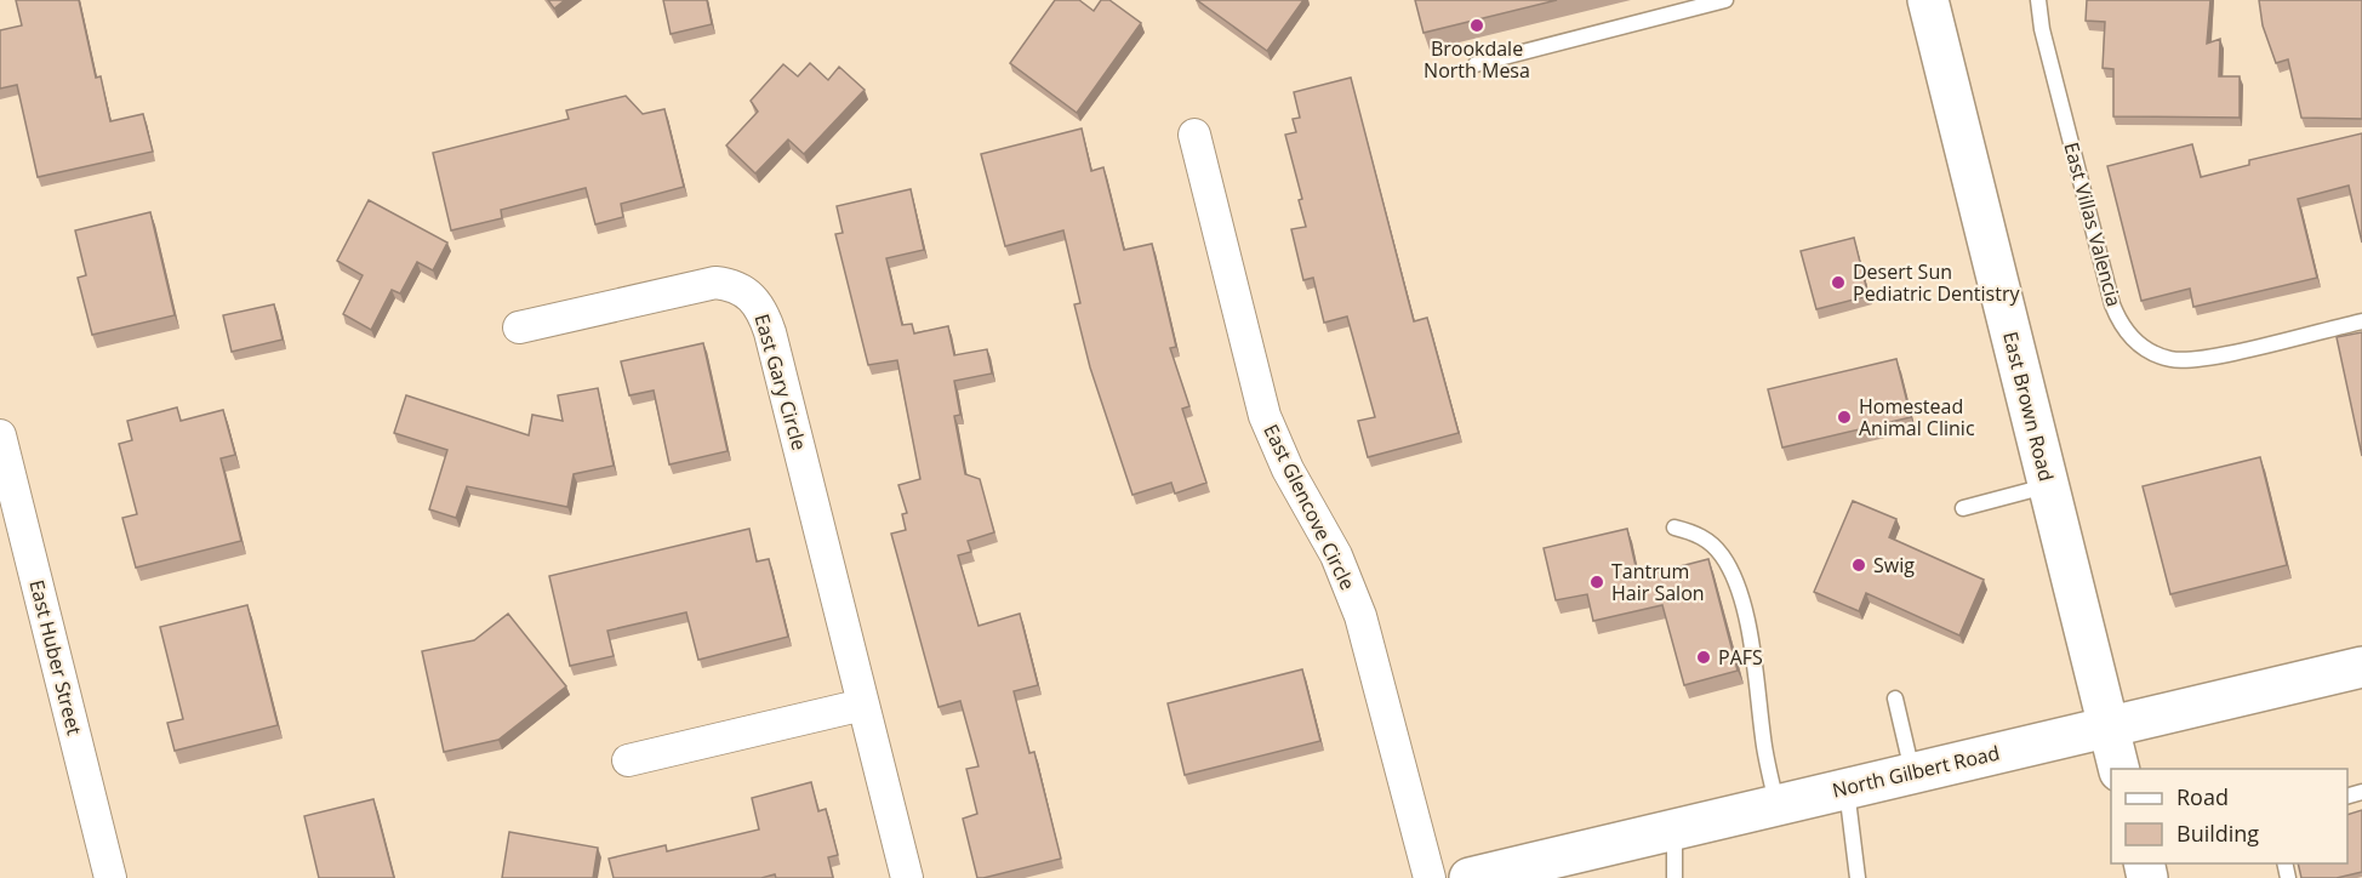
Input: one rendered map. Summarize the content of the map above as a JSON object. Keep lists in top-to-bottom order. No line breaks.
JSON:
{"streets":{"main road":["East Brown Road","North Gilbert Road"],"street":["East Gary Circle","East Glencove Circle","East Huber Street"],"lane":["East Villas Valencia"]},"crossings":[["East Brown Road","North Gilbert Road"]],"places":["Brookdale North Mesa","Desert Sun Pediatric Dentistry","Homestead Animal Clinic","Swig","Tantrum Hair Salon","PAFS"],"legend":["Road","Building"]}
